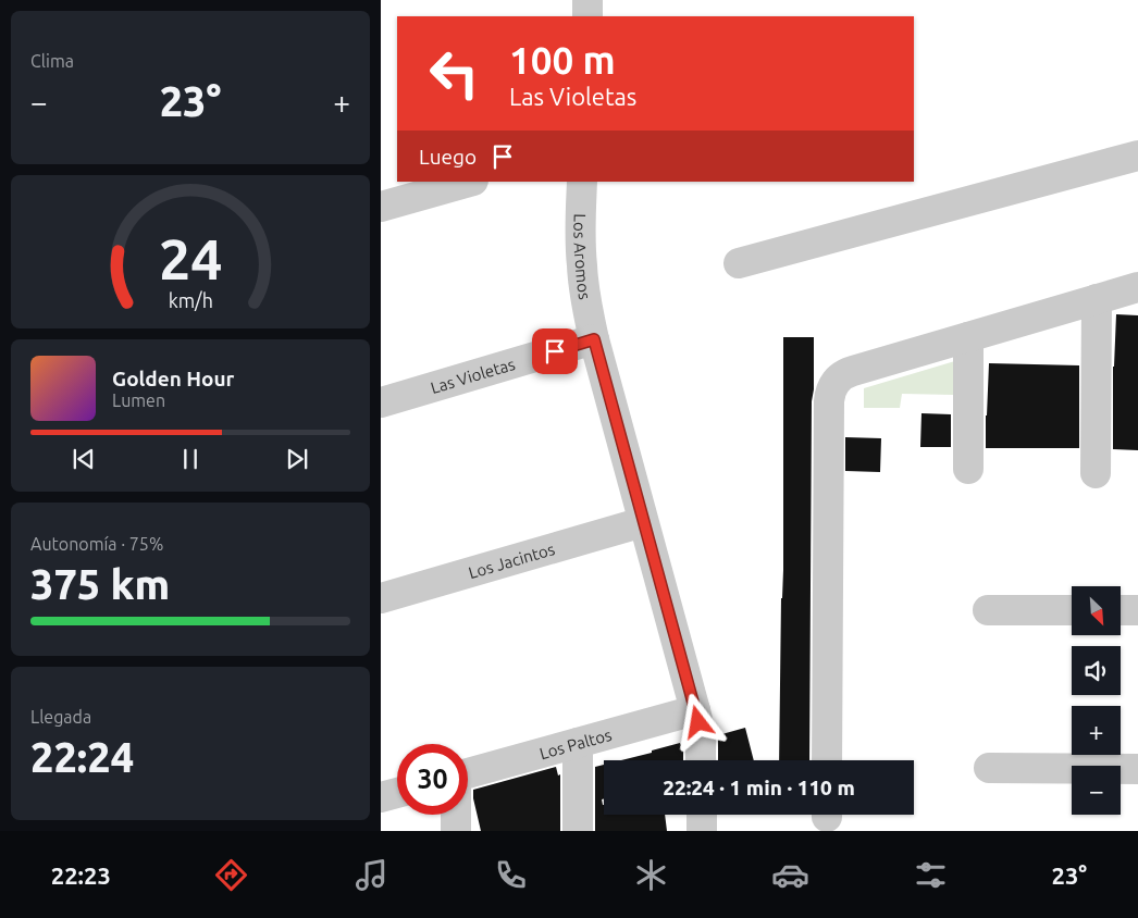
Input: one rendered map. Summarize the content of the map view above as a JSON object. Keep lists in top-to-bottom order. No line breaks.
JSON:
{"streets":{"street":["Los Aromos","Las Violetas","Los Jacintos","Los Paltos"]},"crossings":[["Los Aromos","Las Violetas"],["Los Aromos","Los Jacintos"],["Los Aromos","Los Paltos"]],"north":"bottom right","page":{"tile":["Clima",["Autonomía · 75%","375 km"],["Llegada","22:24"]],"turn":["100 m","Las Violetas"],"heat":["−","23°","+"],"then":"Luego","song":["Golden Hour","Lumen"],"map_buttons":["+","−"],"limit":"30","trip":"22:24 · 1 min · 110 m","tabs":["22:23","23°"],"gauge":["24","km/h"]}}
